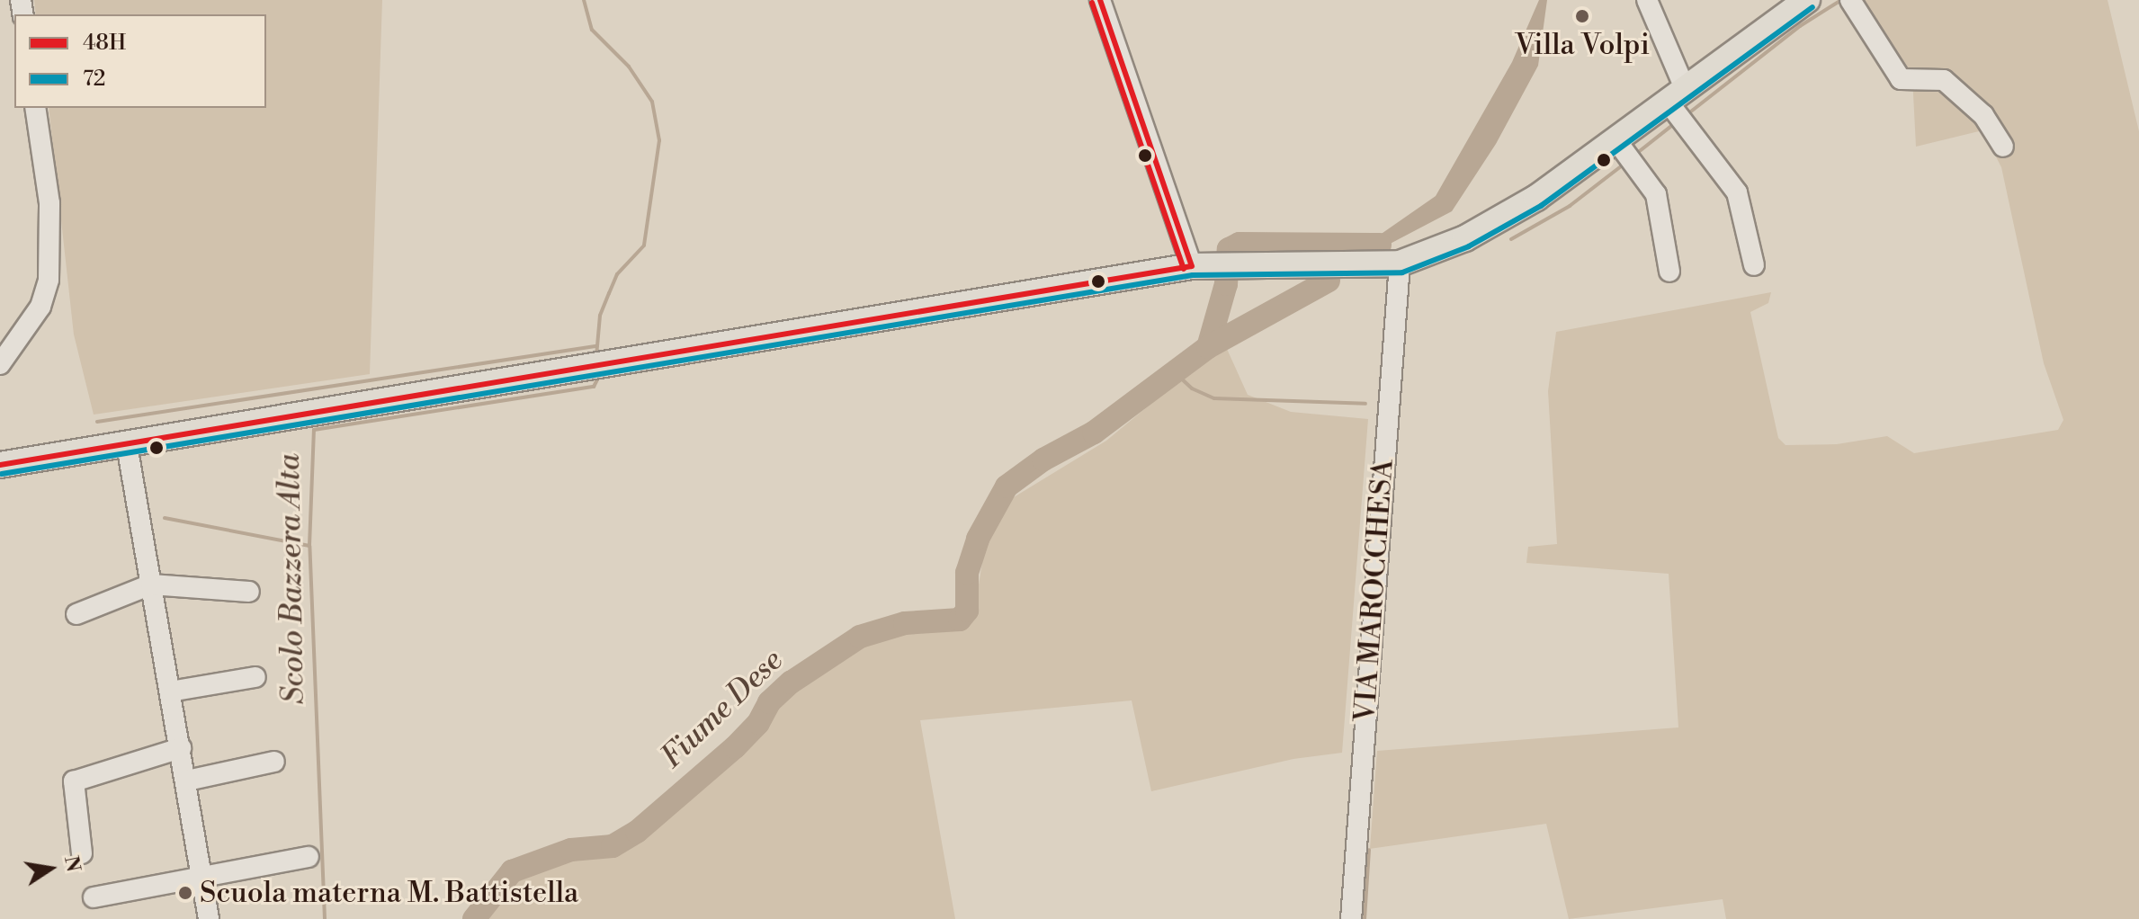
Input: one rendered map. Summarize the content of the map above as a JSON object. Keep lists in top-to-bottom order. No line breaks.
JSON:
{"streets":{"street":["VIA MAROCCHESA"]},"water":["Scolo Bazzera Alta","Fiume Dese"],"places":["Villa Volpi","Scuola materna M. Battistella"],"lines":["transit line 48H","transit line 72"],"legend":["48H","72"],"north":"right"}
